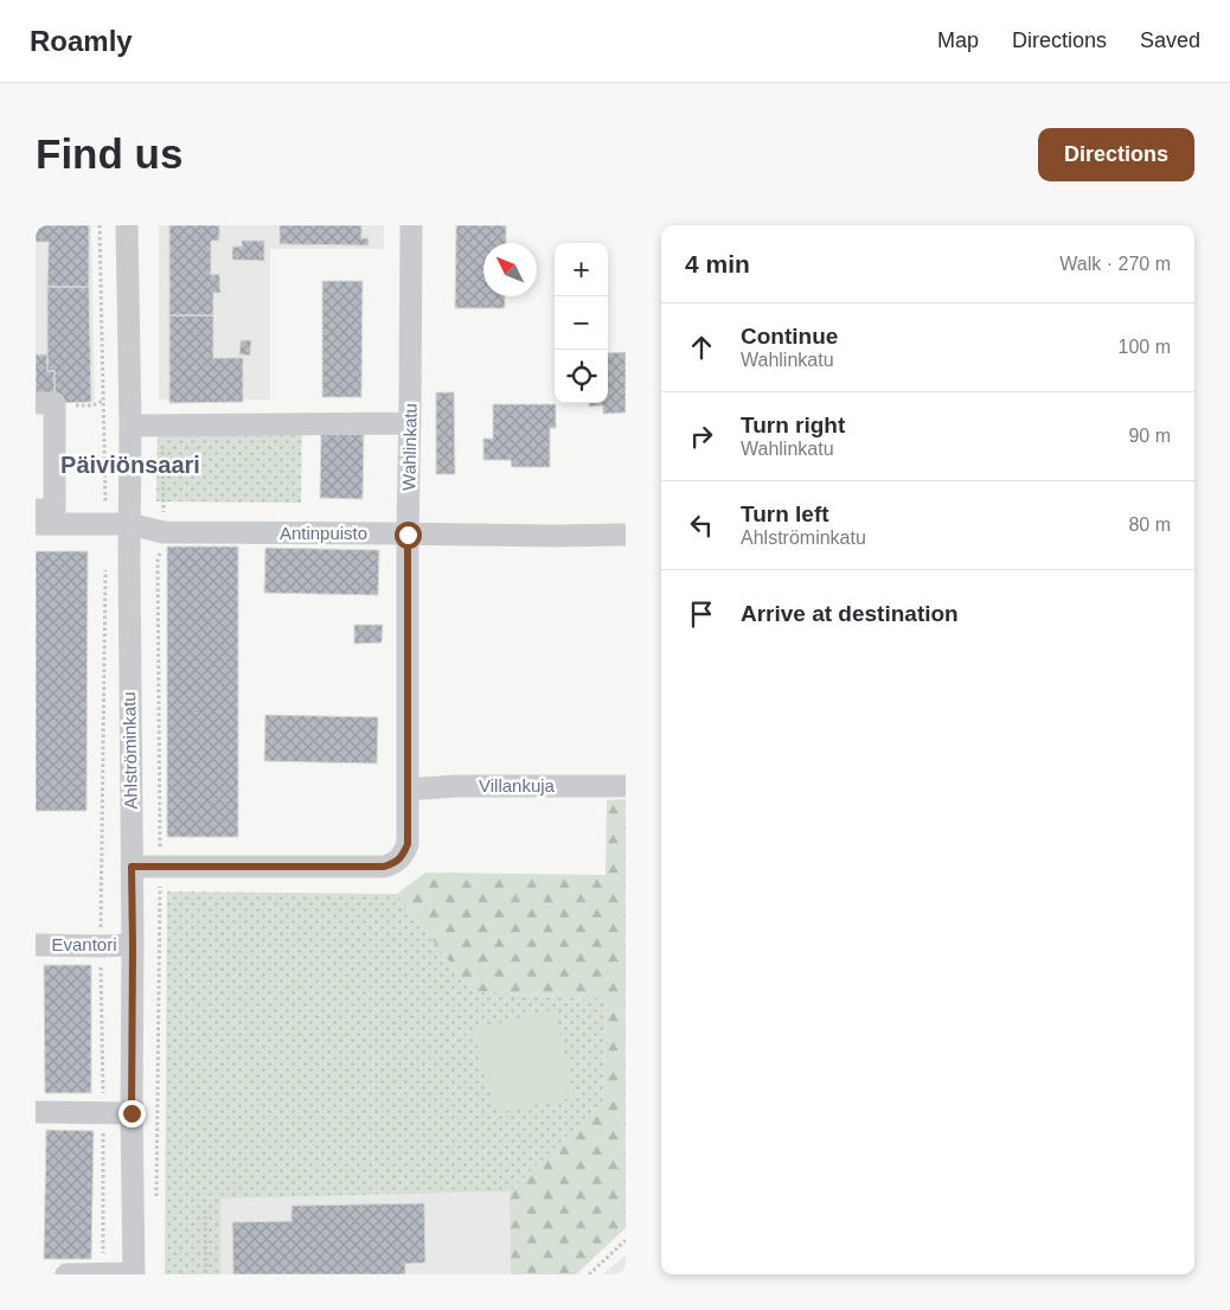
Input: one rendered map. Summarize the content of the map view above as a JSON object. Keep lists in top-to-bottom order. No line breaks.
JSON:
{"streets":{"street":["Wahlinkatu","Antinpuisto","Ahlströminkatu","Villankuja","Evantori"]},"crossings":[["Wahlinkatu","Antinpuisto"],["Wahlinkatu","Ahlströminkatu"],["Wahlinkatu","Villankuja"],["Antinpuisto","Ahlströminkatu"],["Ahlströminkatu","Evantori"]],"districts":["Päiviönsaari"],"north":"top left","page":{"header":"Roamly","nav":["Map","Directions","Saved"],"buttons":"Directions","title":"Find us","heading":["4 min","Walk · 270 m"],"map_buttons":["+","−"],"list":[["Continue","Wahlinkatu","100 m"],["Turn right","Wahlinkatu","90 m"],["Turn left","Ahlströminkatu","80 m"],"Arrive at destination"]}}
